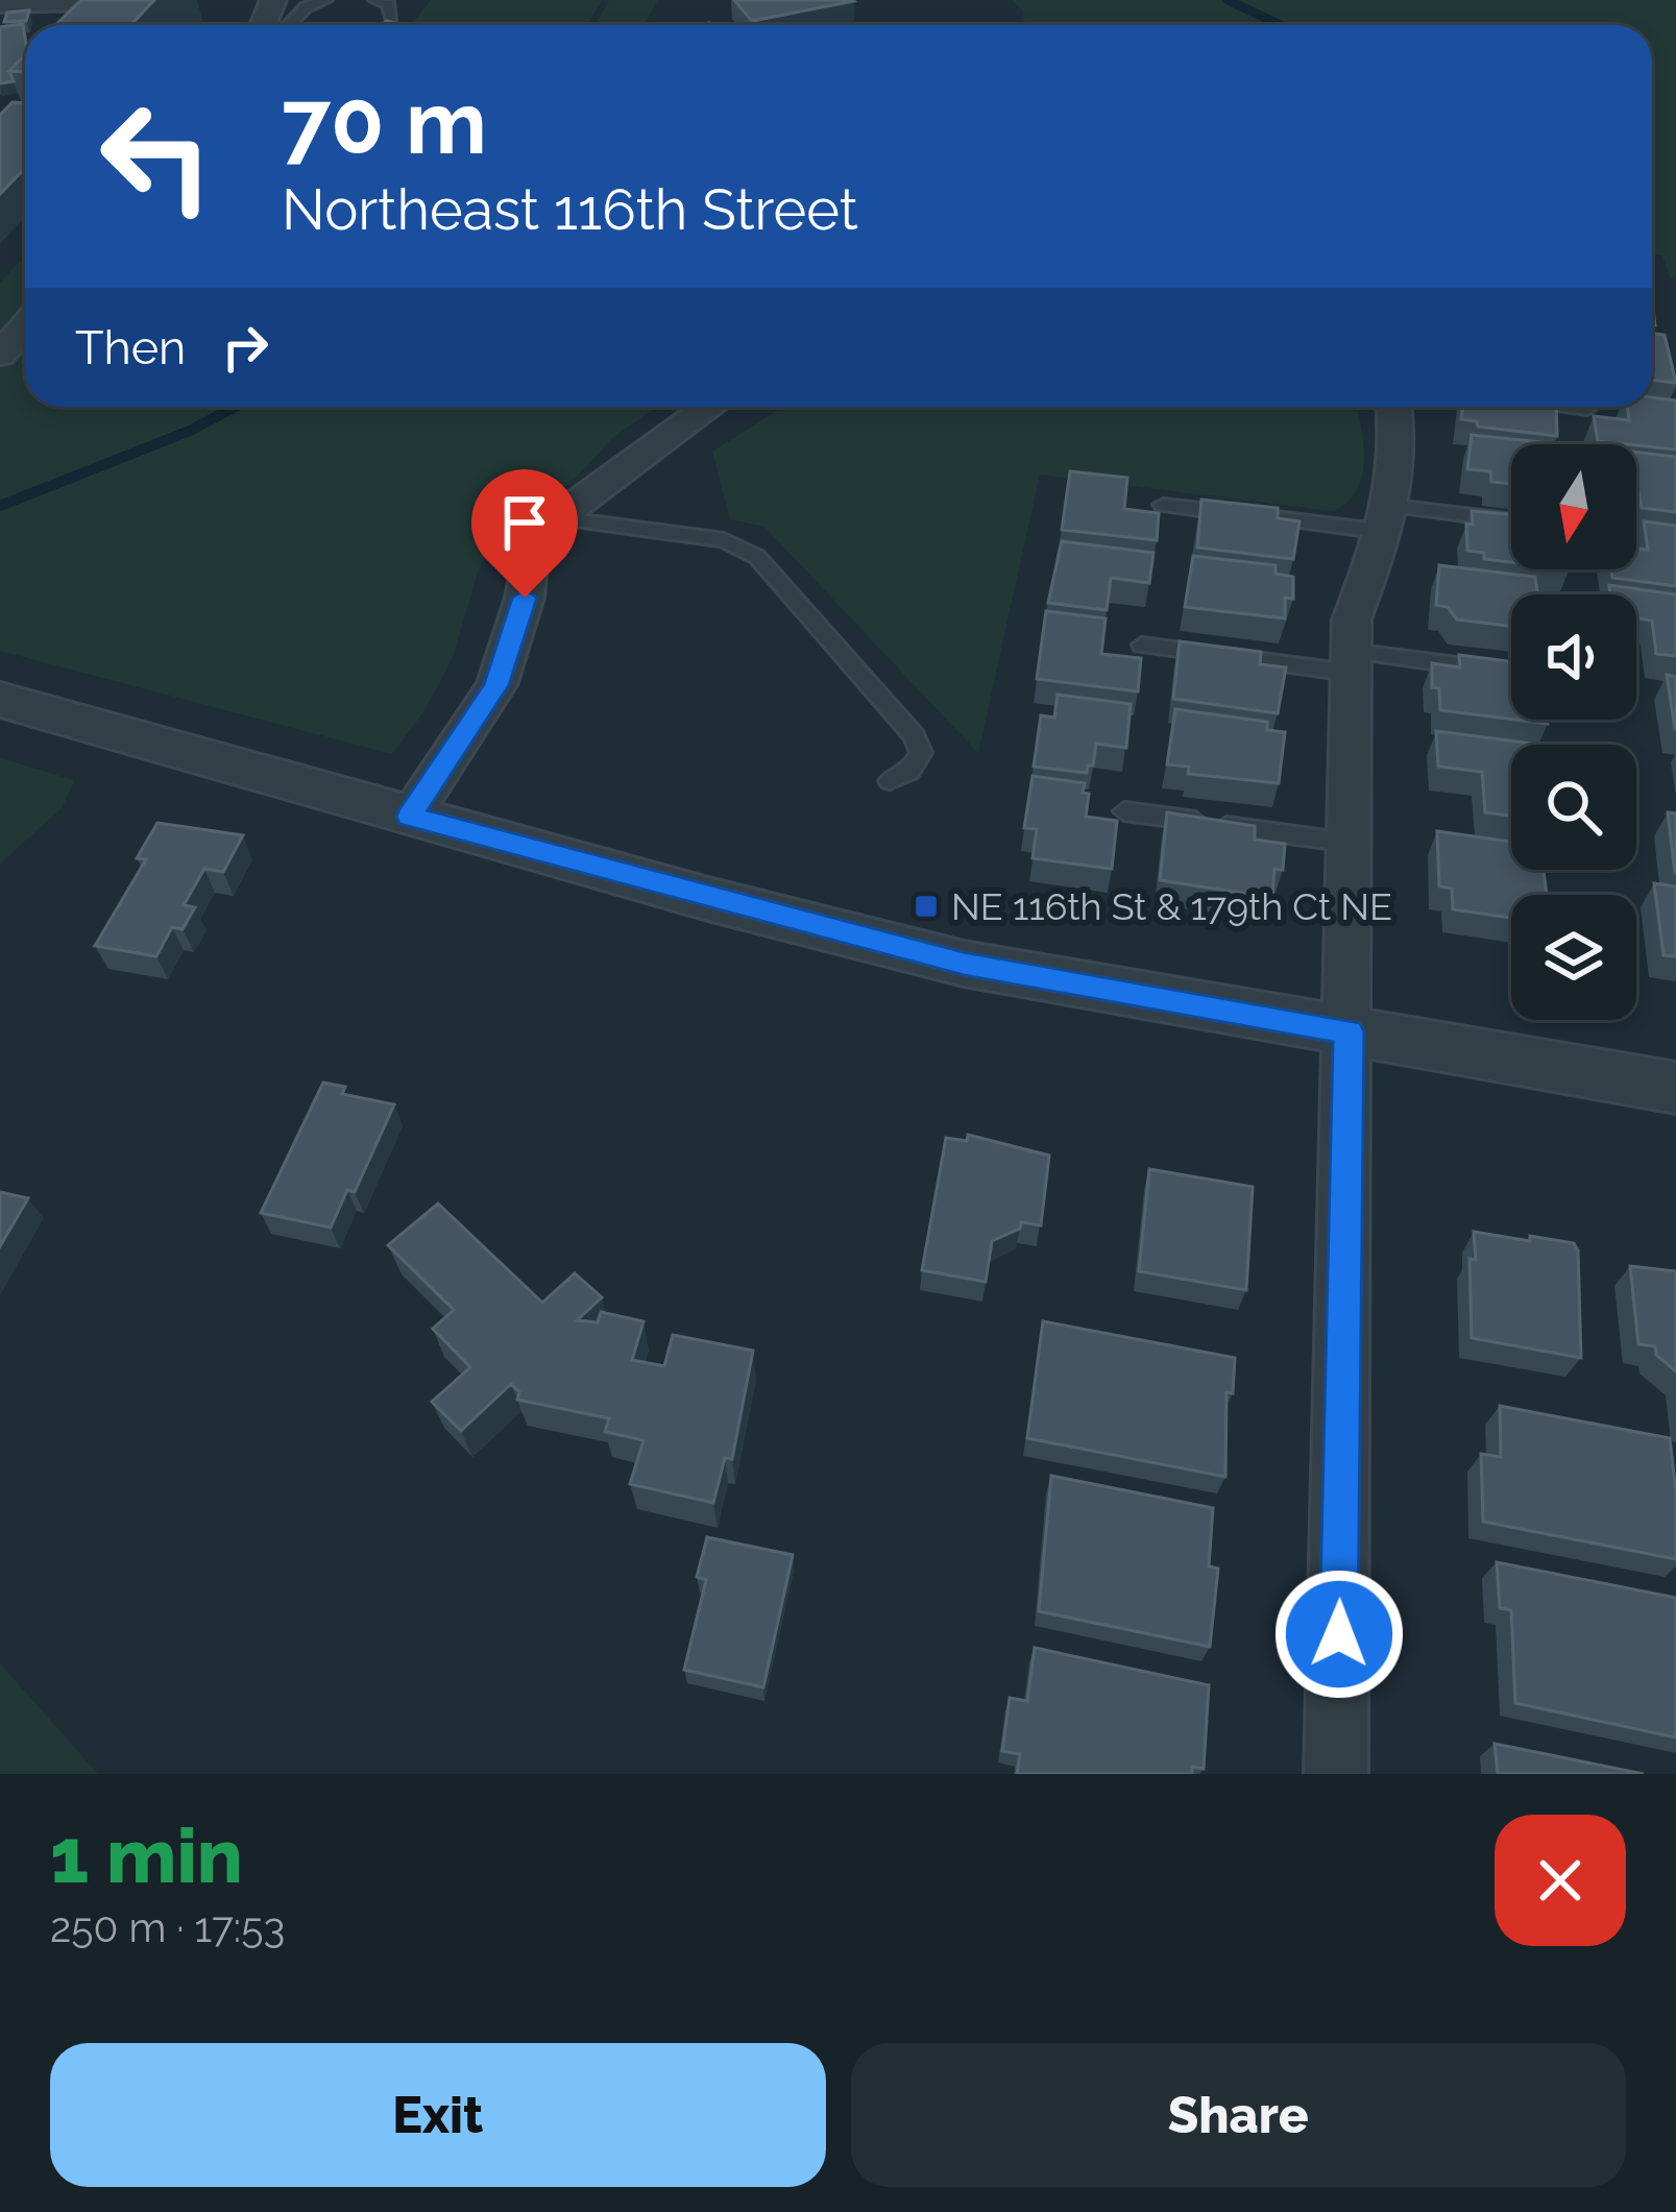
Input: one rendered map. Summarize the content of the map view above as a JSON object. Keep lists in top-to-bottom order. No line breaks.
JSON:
{"places":{"transit":["NE 116th St & 179th Ct NE"]},"north":"bottom","page":{"turn":["70 m","Northeast 116th Street"],"then":"Then","heading":["1 min","250 m · 17:53"],"buttons":["Exit","Share"]}}
